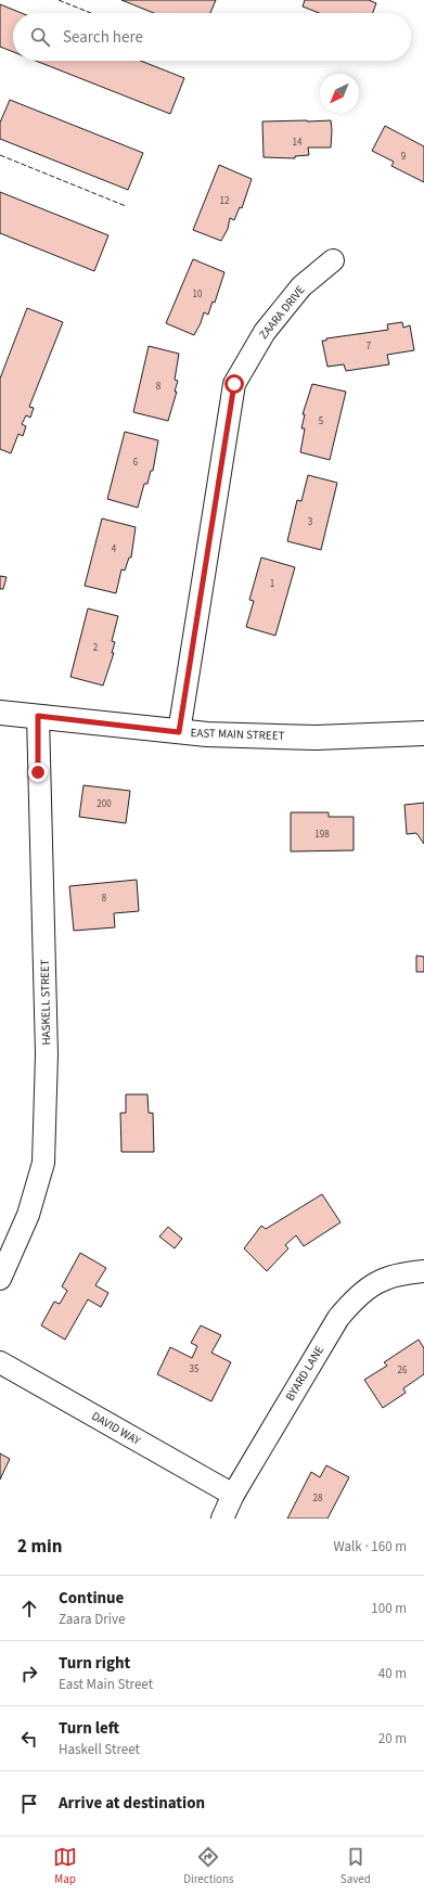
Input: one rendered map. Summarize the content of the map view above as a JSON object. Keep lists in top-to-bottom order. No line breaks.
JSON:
{"streets":{"main road":["EAST MAIN STREET"],"street":["ZAARA DRIVE","HASKELL STREET","BYARD LANE","DAVID WAY"]},"crossings":[["ZAARA DRIVE","EAST MAIN STREET"],["EAST MAIN STREET","HASKELL STREET"],["BYARD LANE","DAVID WAY"]],"house_numbers":["14","9","12","10","7","8","5","6","3","4","1","2","200","198","8","35","26","28"],"north":"bottom left","page":{"search":"Search here","heading":["2 min","Walk · 160 m"],"list":[["Continue","Zaara Drive","100 m"],["Turn right","East Main Street","40 m"],["Turn left","Haskell Street","20 m"],"Arrive at destination"],"nav":["Map","Directions","Saved"]}}
